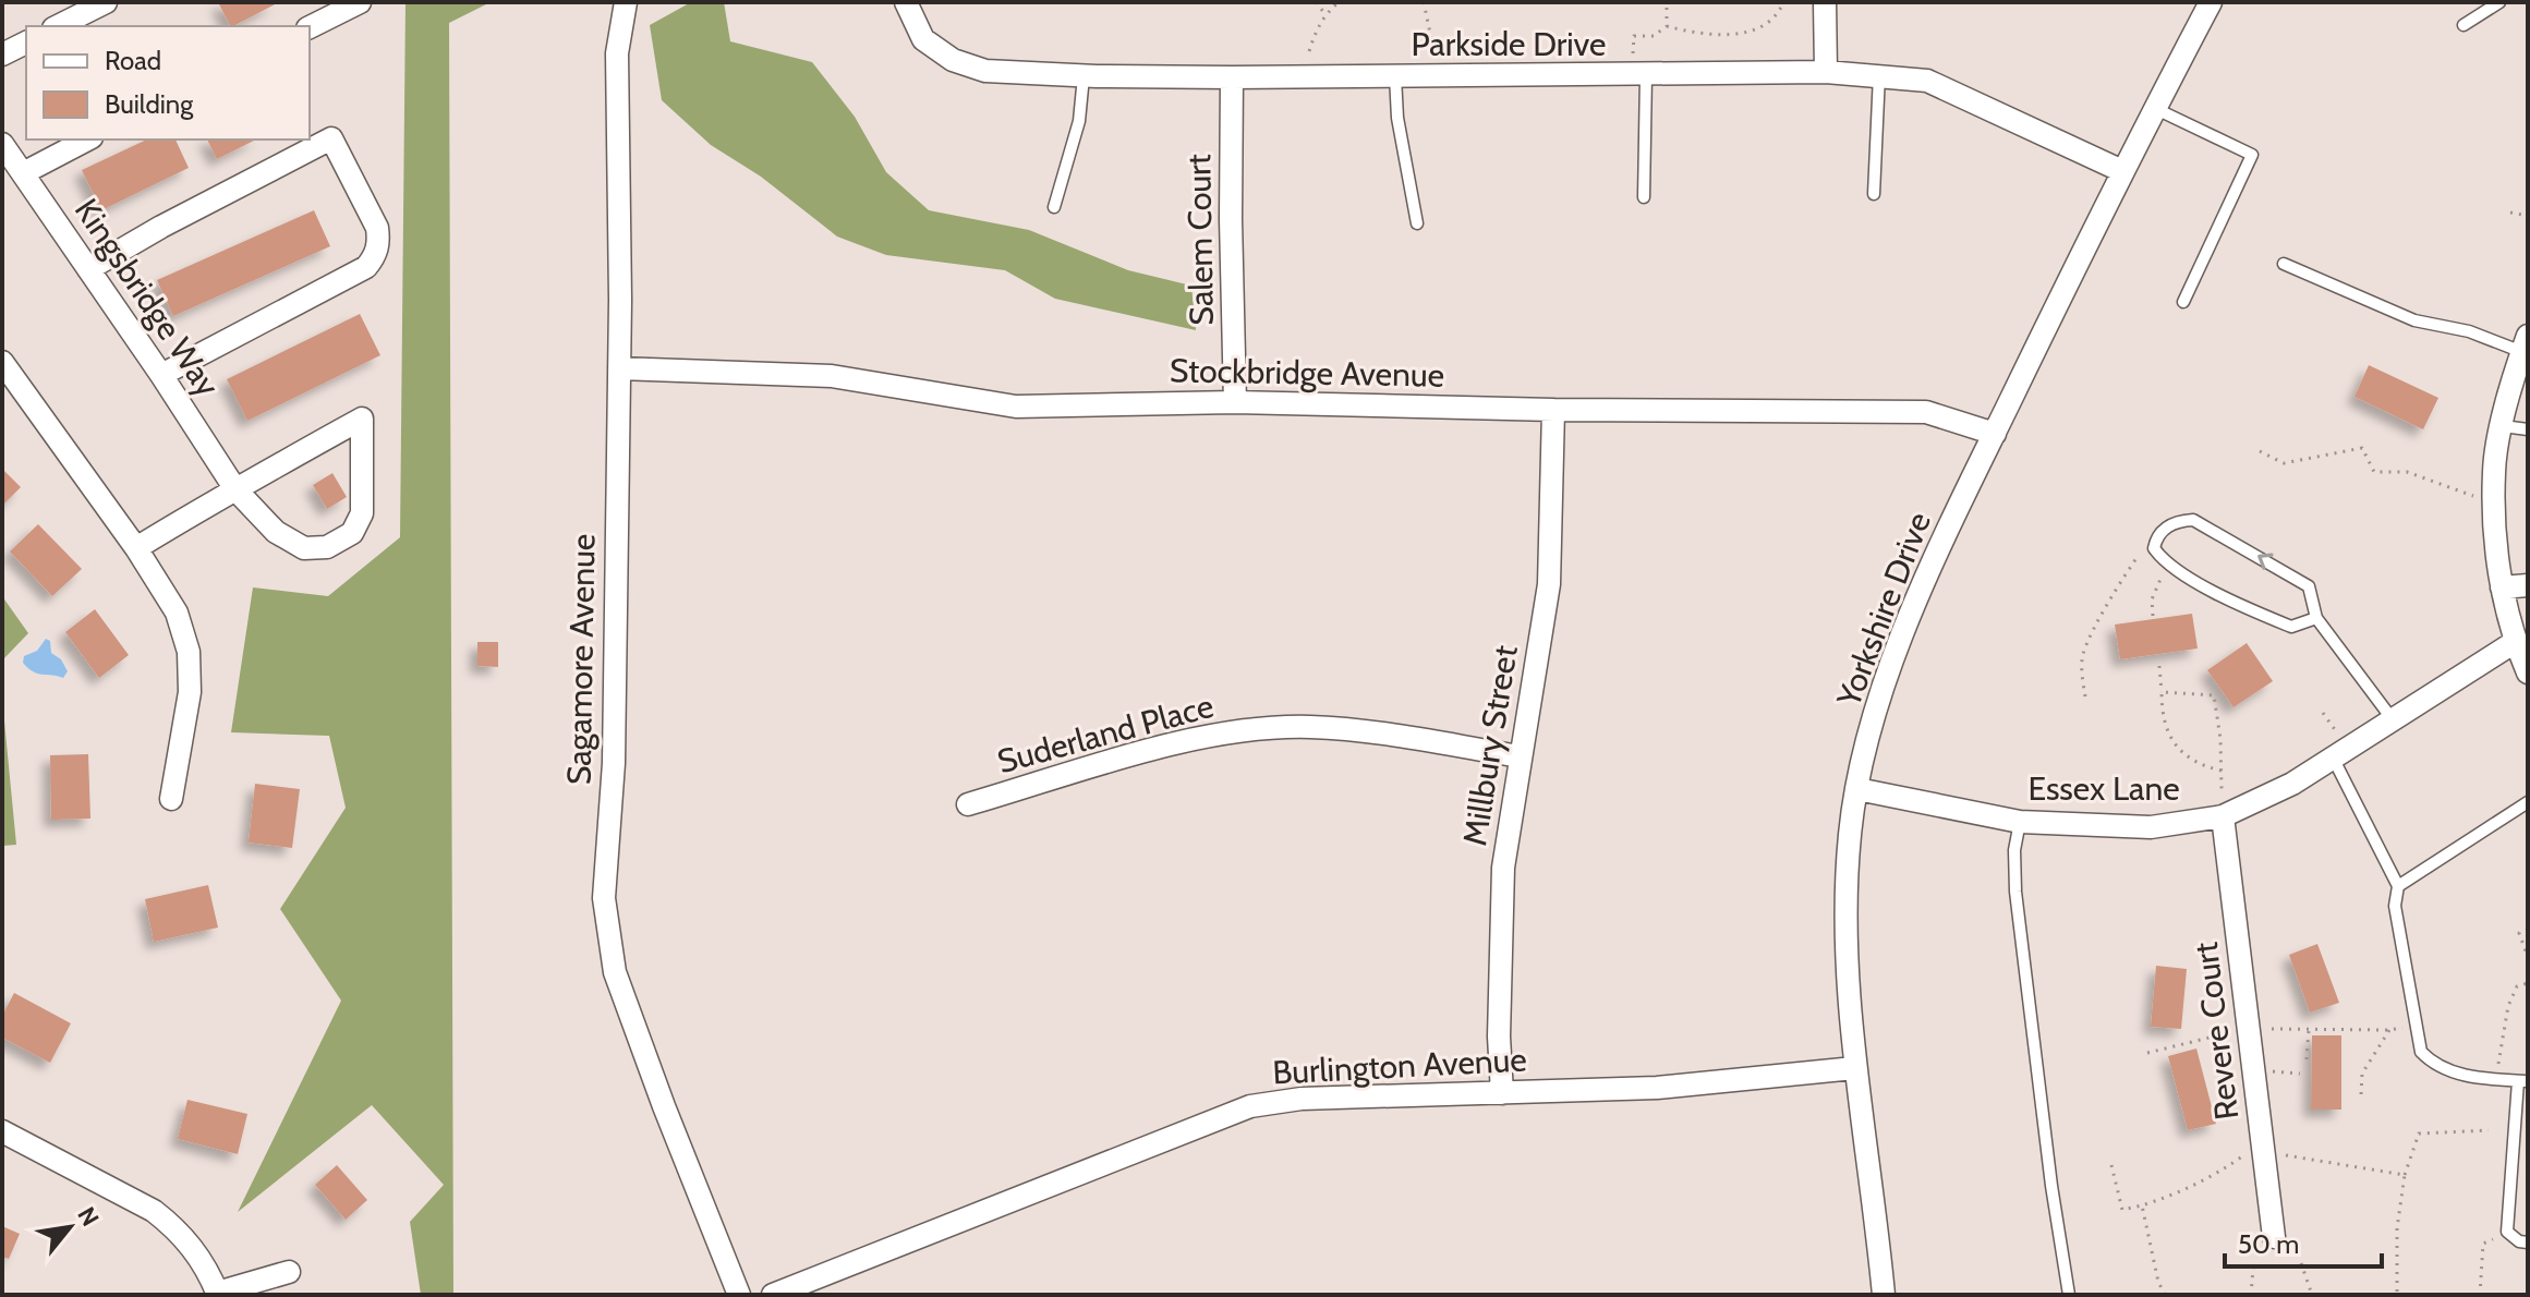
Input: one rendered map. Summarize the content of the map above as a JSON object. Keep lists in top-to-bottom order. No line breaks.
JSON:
{"streets":{"street":["Parkside Drive","Salem Court","Kingsbridge Way","Stockbridge Avenue","Yorkshire Drive","Sagamore Avenue","Suderland Place","Millbury Street","Essex Lane","Revere Court","Burlington Avenue"]},"crossings":[["Parkside Drive","Salem Court"],["Parkside Drive","Yorkshire Drive"],["Salem Court","Stockbridge Avenue"],["Stockbridge Avenue","Yorkshire Drive"],["Stockbridge Avenue","Sagamore Avenue"],["Stockbridge Avenue","Millbury Street"],["Yorkshire Drive","Essex Lane"],["Yorkshire Drive","Burlington Avenue"],["Suderland Place","Millbury Street"],["Millbury Street","Burlington Avenue"],["Essex Lane","Revere Court"]],"legend":["Road","Building"],"scale_bar":"50 m","north":"top right"}
